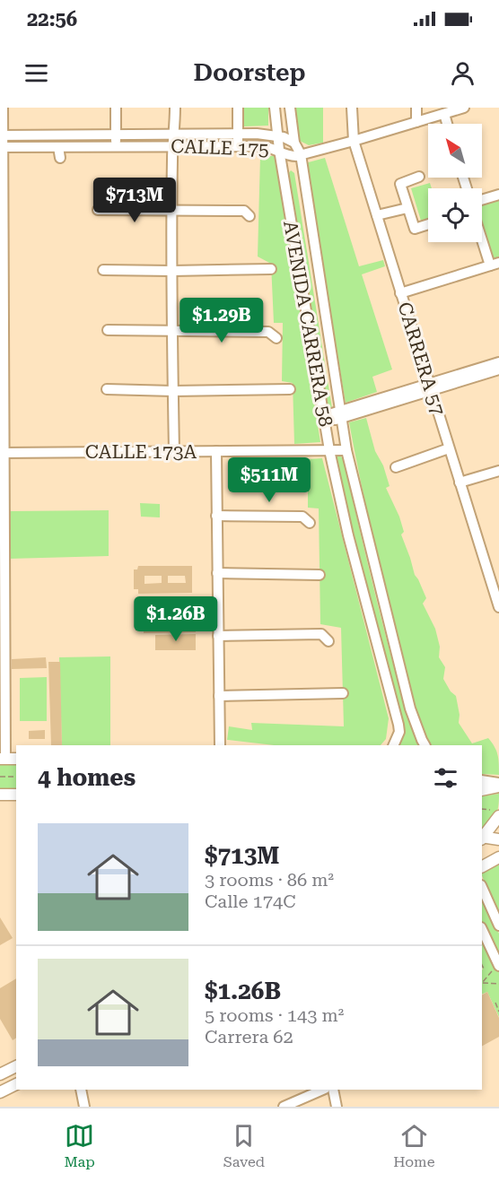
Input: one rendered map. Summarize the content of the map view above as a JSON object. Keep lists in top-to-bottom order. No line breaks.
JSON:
{"streets":{"street":["CALLE 175","AVENIDA CARRERA 58","CARRERA 57","CALLE 173A"]},"crossings":[["CALLE 175","AVENIDA CARRERA 58"],["CALLE 175","CARRERA 57"],["AVENIDA CARRERA 58","CALLE 173A"]],"north":"top left","page":{"status":"22:56","header":"Doorstep","price":["$713M","$1.29B","$511M","$1.26B"],"heading":"4 homes","list":[{"name":"$713M","note":"3 rooms · 86 m² · Calle 174C"},{"name":"$1.26B","note":"5 rooms · 143 m² · Carrera 62"}],"tabs":["Map","Saved","Home"]}}
